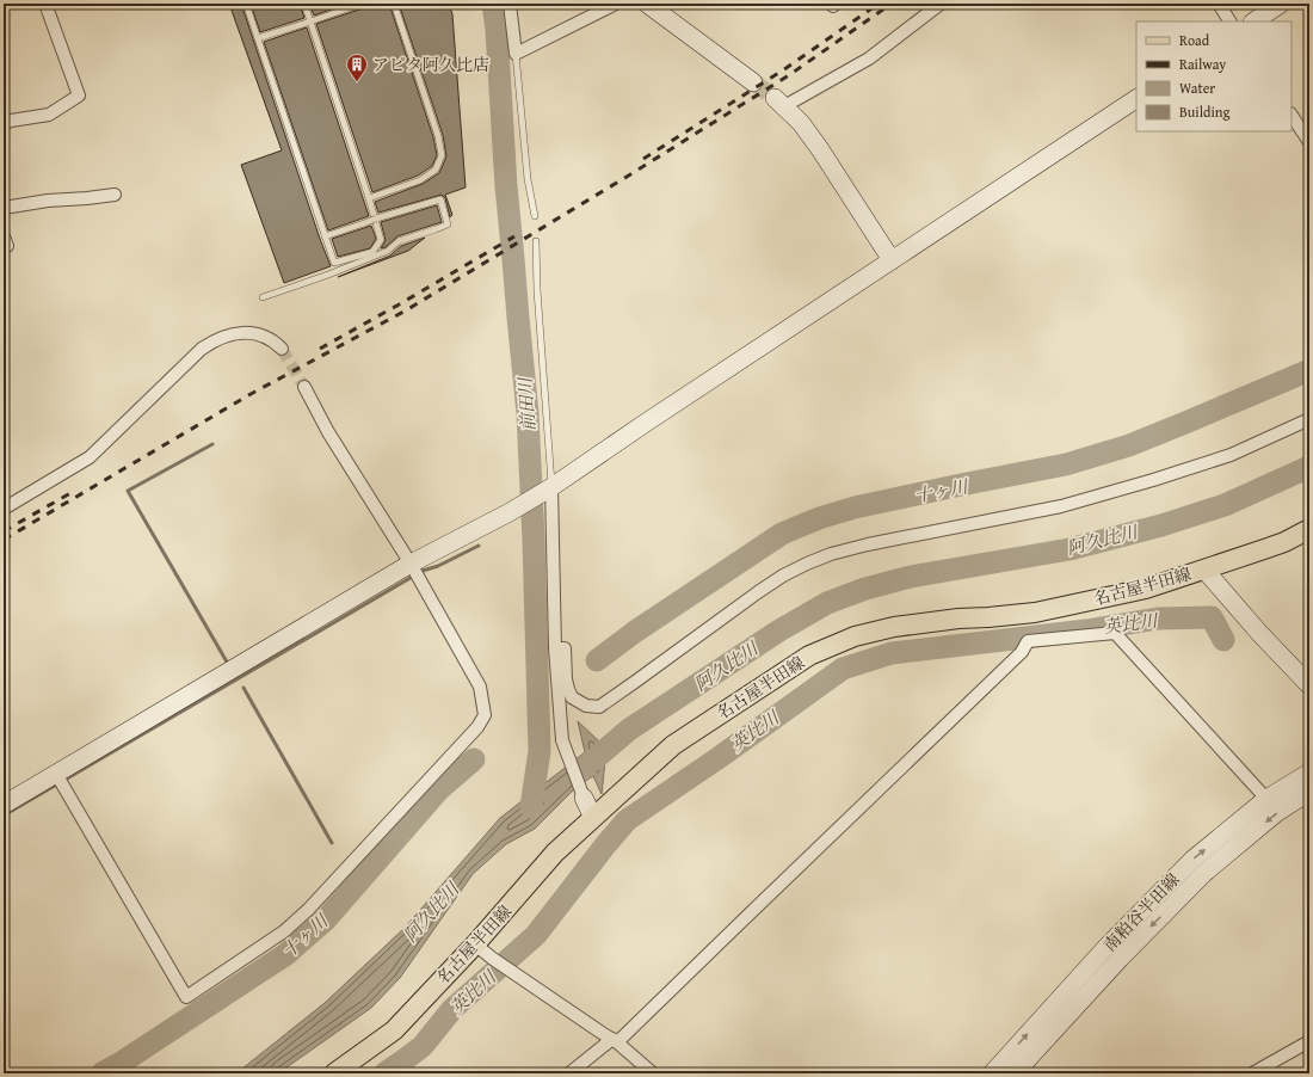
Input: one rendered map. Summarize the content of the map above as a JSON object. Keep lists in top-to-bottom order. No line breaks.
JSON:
{"streets":{"main road":["名古屋半田線"],"street":["南粕谷半田線"]},"water":["前田川","十ヶ川","阿久比川","英比川"],"places":{"building":["アピタ阿久比店"]},"legend":["Road","Railway","Water","Building"]}
